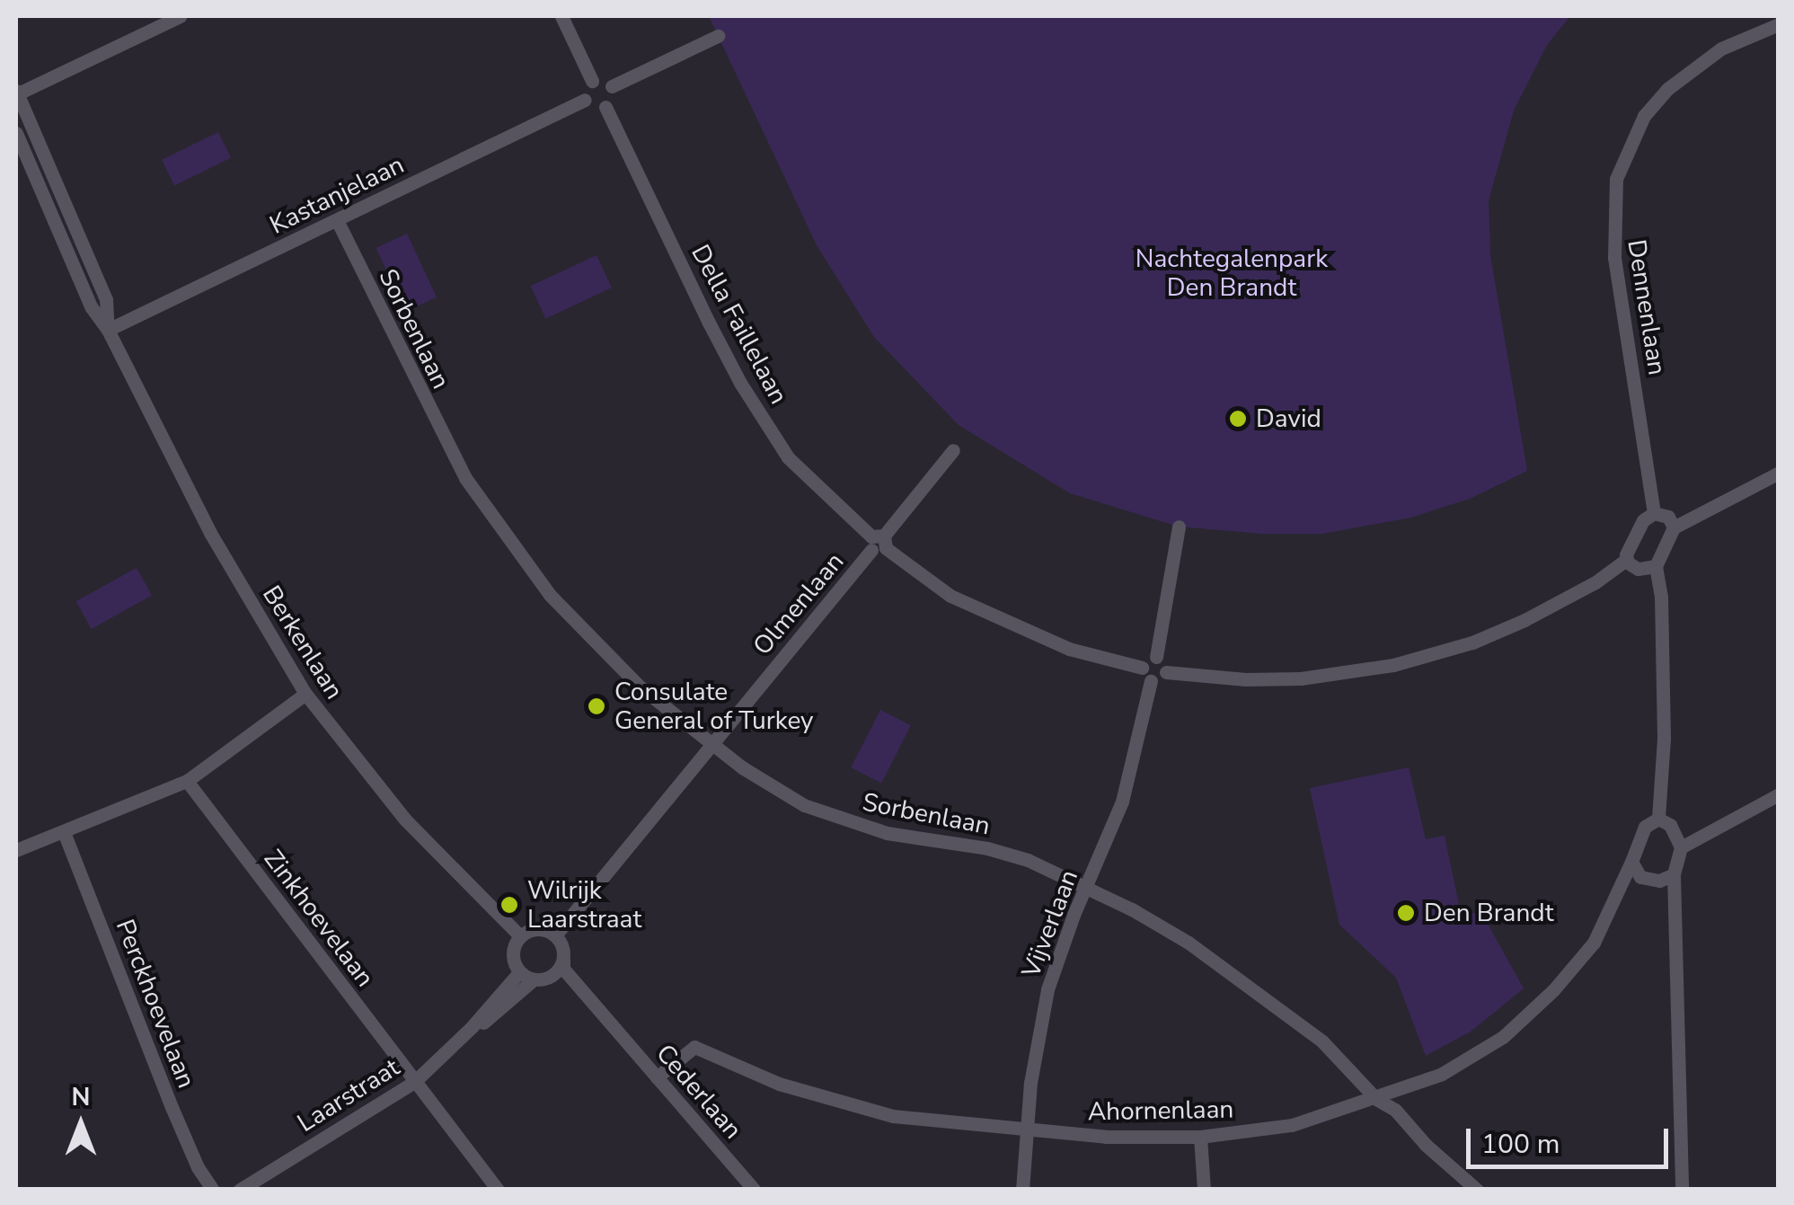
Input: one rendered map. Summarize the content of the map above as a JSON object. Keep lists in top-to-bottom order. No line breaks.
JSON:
{"streets":{"street":["Kastanjelaan","Dennenlaan","Della Faillelaan","Sorbenlaan","Olmenlaan","Berkenlaan","Zinkhoevelaan","Vijverlaan","Perckhoevelaan","Cederlaan","Laarstraat","Ahornenlaan"]},"crossings":[["Kastanjelaan","Della Faillelaan"],["Kastanjelaan","Sorbenlaan"],["Kastanjelaan","Berkenlaan"],["Della Faillelaan","Olmenlaan"],["Della Faillelaan","Vijverlaan"],["Sorbenlaan","Olmenlaan"],["Sorbenlaan","Vijverlaan"],["Sorbenlaan","Ahornenlaan"],["Olmenlaan","Berkenlaan"],["Olmenlaan","Cederlaan"],["Olmenlaan","Laarstraat"],["Berkenlaan","Cederlaan"],["Berkenlaan","Laarstraat"],["Zinkhoevelaan","Laarstraat"],["Vijverlaan","Ahornenlaan"],["Cederlaan","Laarstraat"],["Cederlaan","Ahornenlaan"]],"parks":["Nachtegalenpark Den Brandt"],"places":["David","Consulate General of Turkey","Wilrijk Laarstraat","Den Brandt"],"scale_bar":"100 m","north":"top"}
